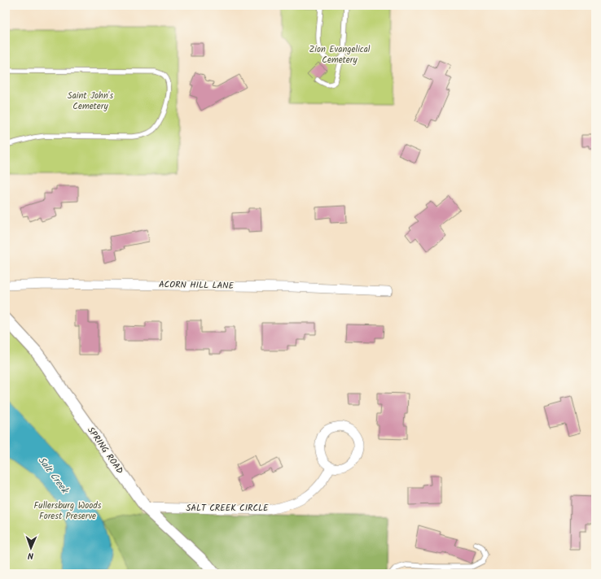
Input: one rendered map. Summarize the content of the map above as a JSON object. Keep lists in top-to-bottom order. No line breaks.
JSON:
{"streets":{"street":["ACORN HILL LANE","SPRING ROAD","SALT CREEK CIRCLE"]},"crossings":[["SPRING ROAD","SALT CREEK CIRCLE"]],"water":["Salt Creek"],"parks":["Zion Evangelical Cemetery","Saint John's Cemetery","Fullersburg Woods Forest Preserve"],"north":"bottom"}
